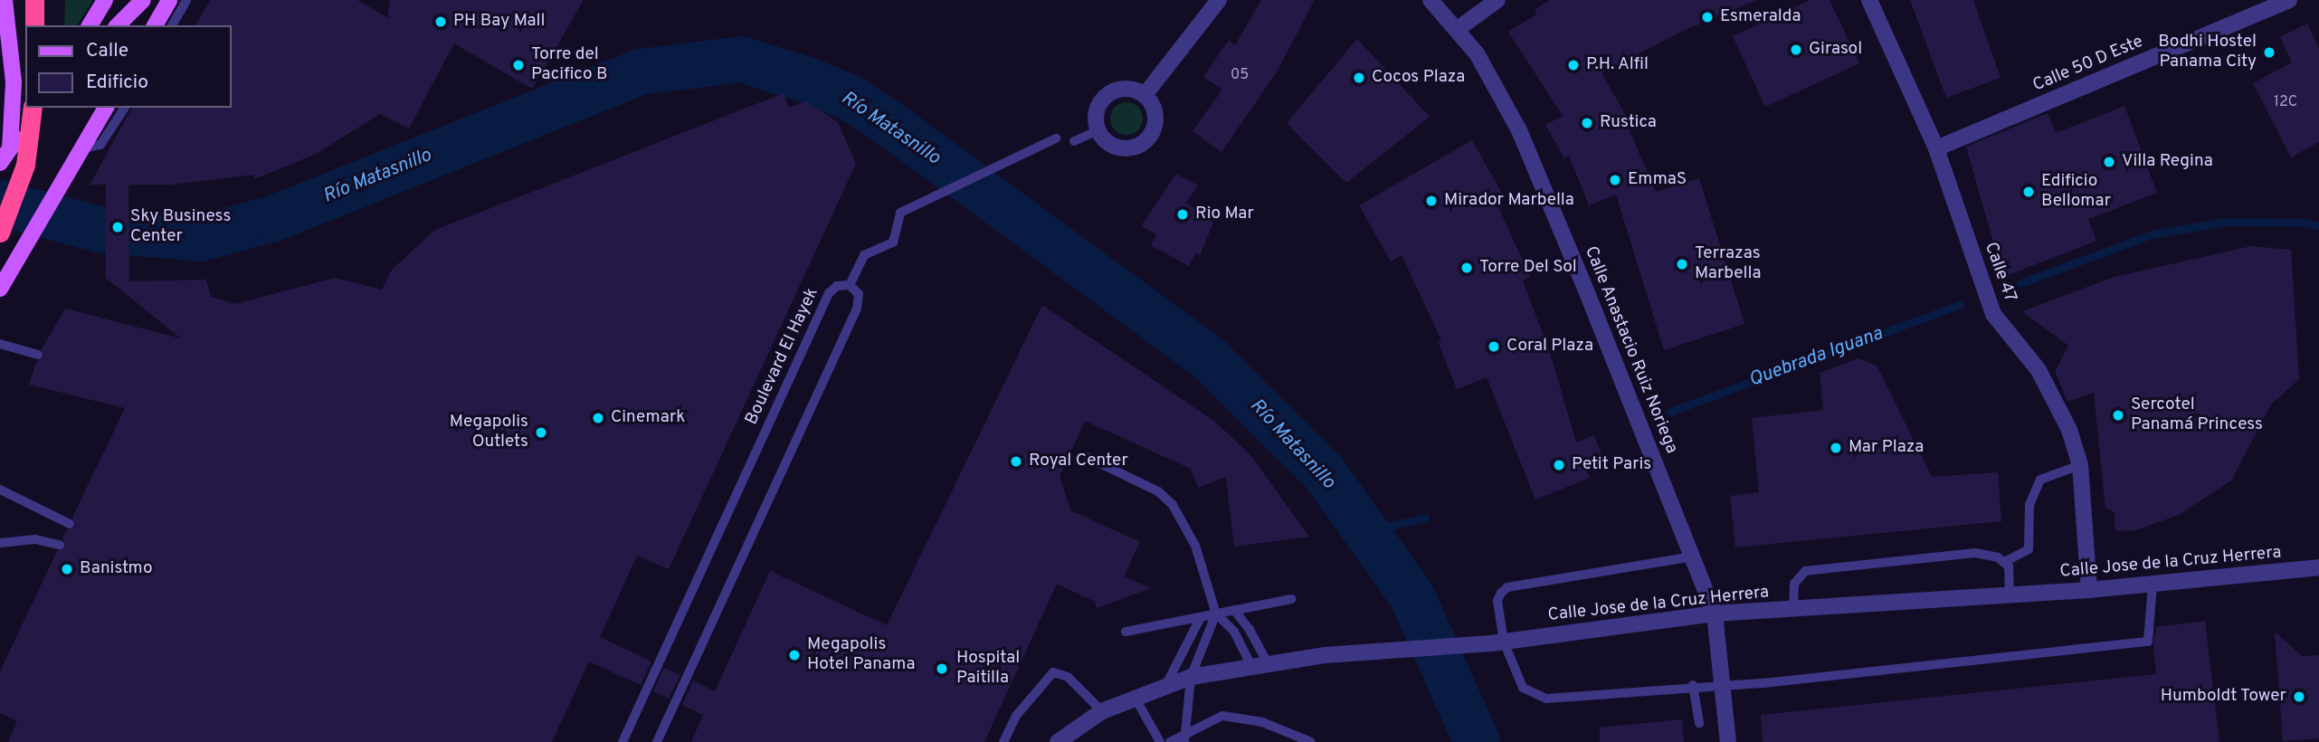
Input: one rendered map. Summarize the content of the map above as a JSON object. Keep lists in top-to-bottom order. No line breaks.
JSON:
{"streets":{"street":["Calle 50 D Este","Calle 47","Calle Anastacio Ruiz Noriega","Calle Jose de la Cruz Herrera"],"lane":["Boulevard El Hayek"]},"crossings":[["Calle 50 D Este","Calle 47"],["Calle 47","Calle Jose de la Cruz Herrera"],["Calle Anastacio Ruiz Noriega","Calle Jose de la Cruz Herrera"]],"water":["Río Matasnillo","Quebrada Iguana"],"places":["Esmeralda","PH Bay Mall","Girasol","Bodhi Hostel Panama City","Torre del Pacifico B","P.H. Alfil","Cocos Plaza","Rustica","Villa Regina","EmmaS","Edificio Bellomar","Mirador Marbella","Rio Mar","Sky Business Center","Terrazas Marbella","Torre Del Sol","Coral Plaza","Sercotel Panamá Princess","Cinemark","Megapolis Outlets","Mar Plaza","Royal Center","Petit Paris","Banistmo","Megapolis Hotel Panama","Hospital Paitilla","Humboldt Tower"],"house_numbers":["05","12C"],"legend":["Calle","Edificio"]}
